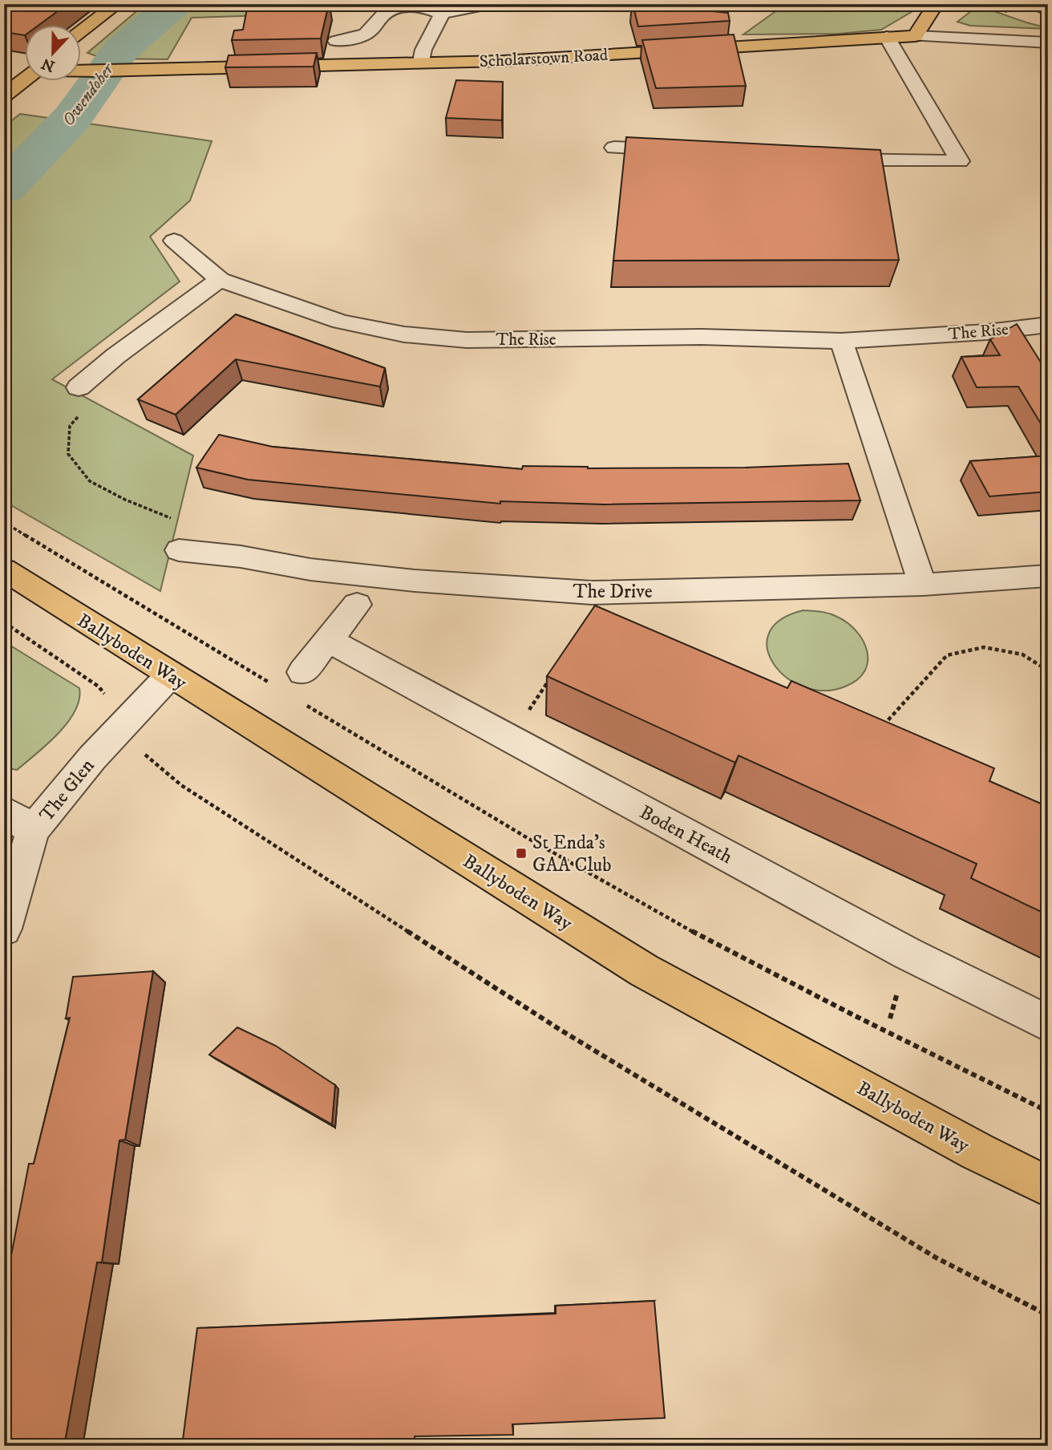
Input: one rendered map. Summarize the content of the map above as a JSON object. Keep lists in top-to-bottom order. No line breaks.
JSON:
{"streets":{"main road":["Scholarstown Road","Ballyboden Way"],"street":["The Rise","The Drive","The Glen","Boden Heath"]},"crossings":[["Ballyboden Way","The Glen"]],"water":["Owendoher"],"places":{"transit":["St Enda's GAA Club"]},"north":"bottom"}
